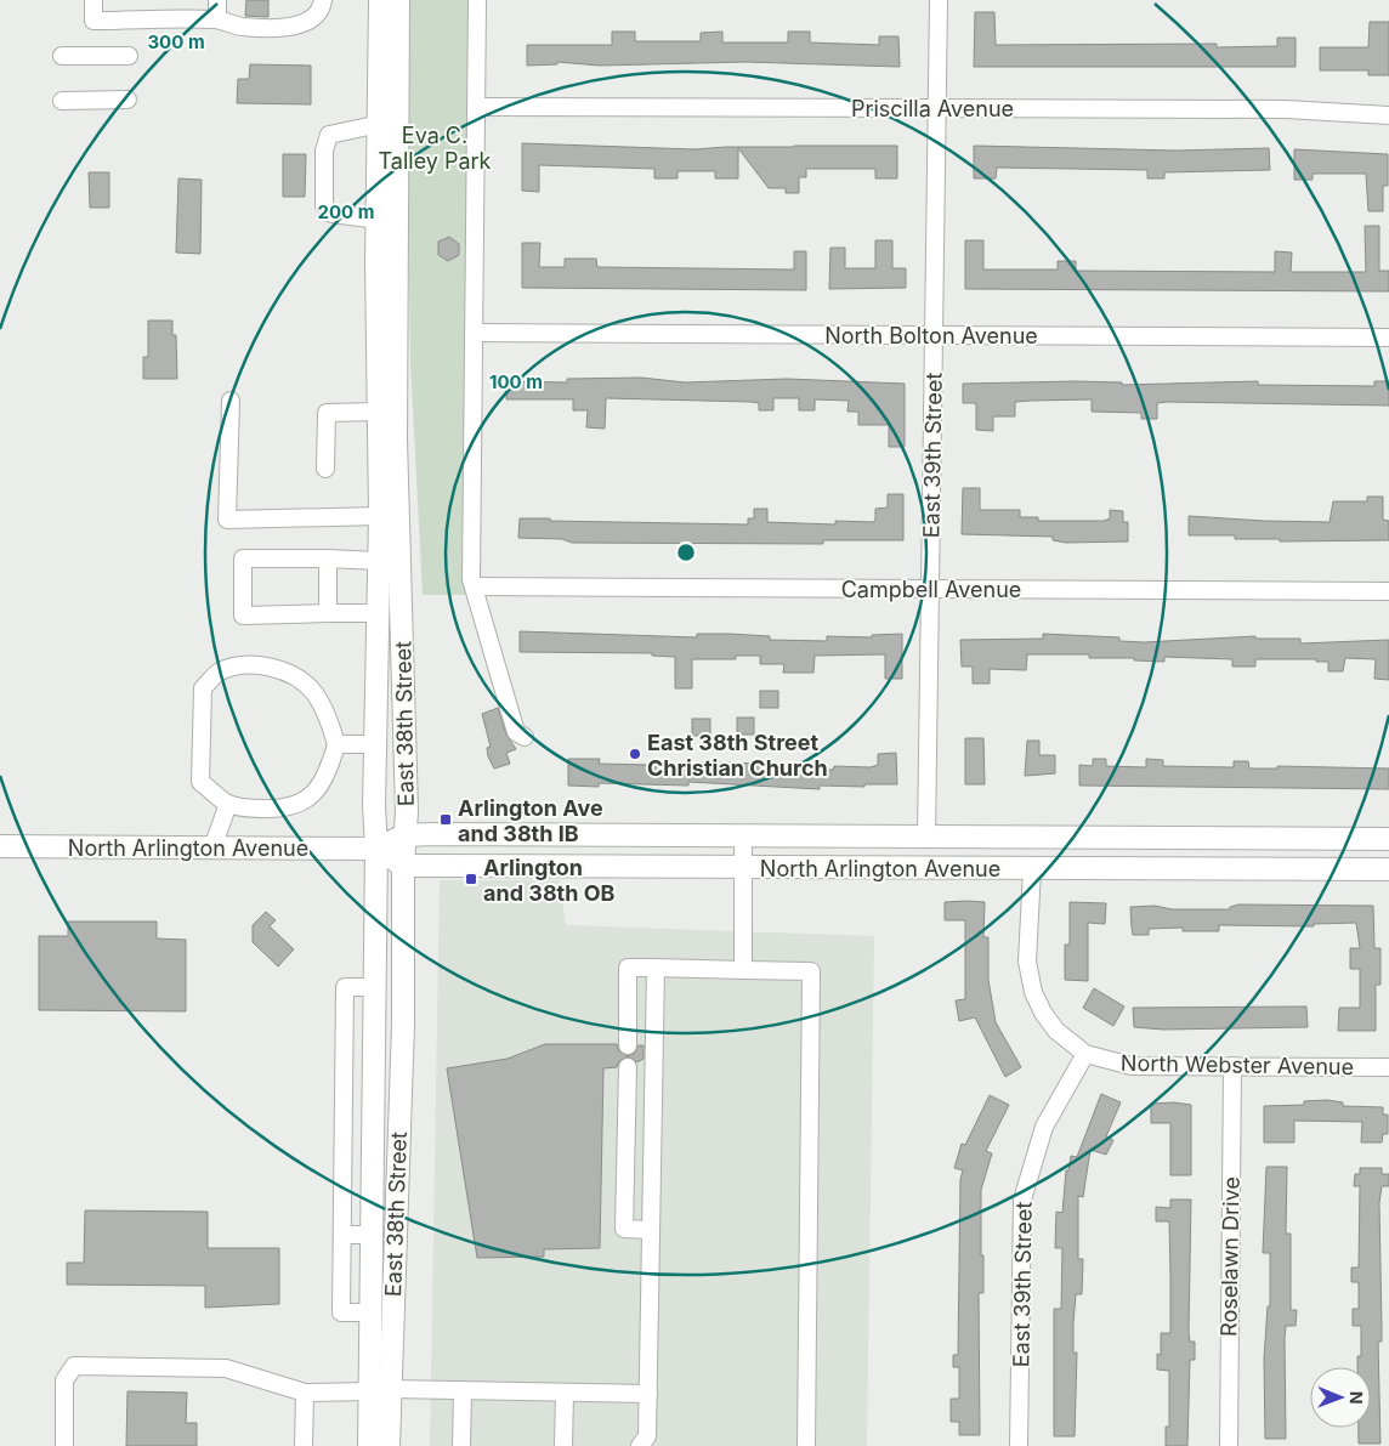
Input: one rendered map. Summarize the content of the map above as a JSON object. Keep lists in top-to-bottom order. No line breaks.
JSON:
{"streets":{"main road":["East 38th Street","North Arlington Avenue"],"street":["Priscilla Avenue","North Bolton Avenue","East 39th Street","Campbell Avenue","North Webster Avenue","Roselawn Drive"]},"crossings":[["Priscilla Avenue","East 39th Street"],["North Bolton Avenue","East 39th Street"],["East 39th Street","Campbell Avenue"],["East 39th Street","North Arlington Avenue"],["East 39th Street","North Webster Avenue"],["East 38th Street","North Arlington Avenue"],["North Webster Avenue","Roselawn Drive"]],"parks":["Eva C. Talley Park"],"places":{"other":["East 38th Street Christian Church"],"transit":["Arlington Ave and 38th IB","Arlington and 38th OB"]},"north":"right","rings":["300 m","200 m","100 m"]}
